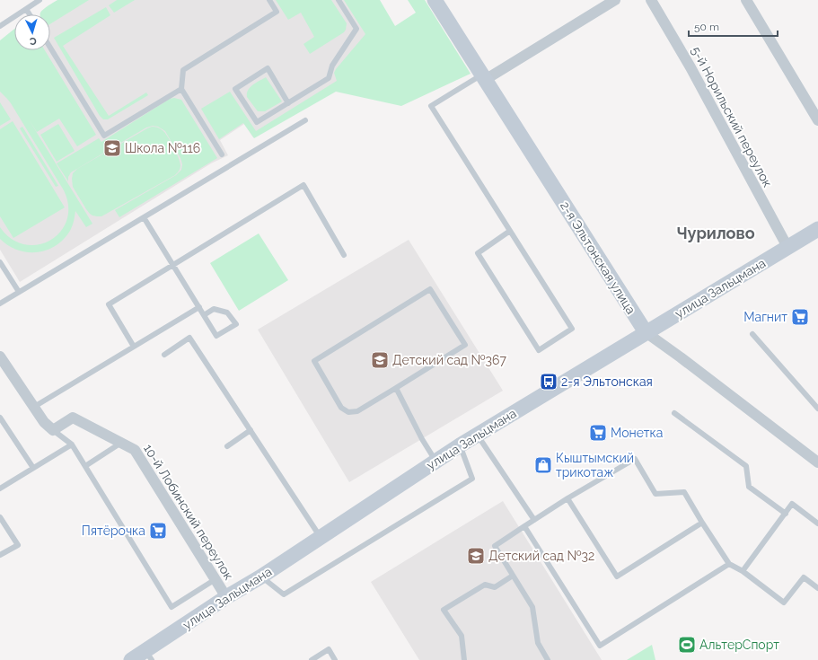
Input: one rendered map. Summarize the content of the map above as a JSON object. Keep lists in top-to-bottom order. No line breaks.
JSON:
{"streets":{"street":["5-й Норильский переулок","2-я Эльтонская улица","улица Зальцмана","10-й Лобинский переулок"]},"crossings":[["5-й Норильский переулок","улица Зальцмана"],["2-я Эльтонская улица","улица Зальцмана"],["улица Зальцмана","10-й Лобинский переулок"]],"districts":["Чурилово"],"places":{"school or university":["Школа №116","Детский сад №367","Детский сад №32"],"supermarket":["Магнит","Монетка","Пятёрочка"],"bus stop":["2-я Эльтонская"],"shop":["Кыштымский трикотаж"],"sports":["АльтерСпорт"]},"scale_bar":"50 m","north":"bottom"}
